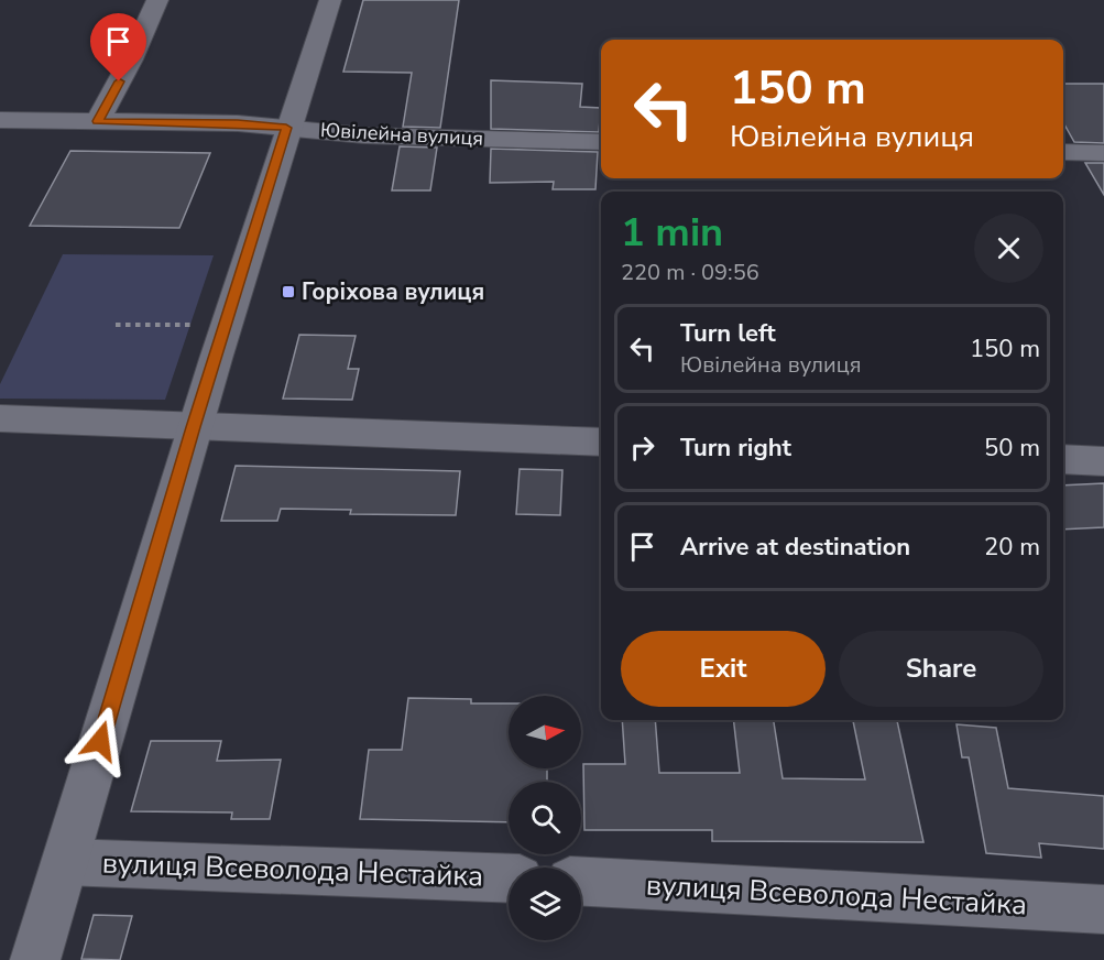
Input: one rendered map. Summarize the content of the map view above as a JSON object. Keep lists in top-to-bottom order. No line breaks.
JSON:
{"streets":{"street":["Ювілейна вулиця","вулиця Всеволода Нестайка"]},"places":{"transit":["Горіхова вулиця"]},"north":"right","page":{"turn":["150 m","Ювілейна вулиця"],"heading":["1 min","220 m · 09:56"],"list":[{"name":"Turn left","note":"Ювілейна вулиця","value":"150 m"},{"name":"Turn right","value":"50 m"},{"name":"Arrive at destination","value":"20 m"}],"buttons":["Exit","Share"]}}
